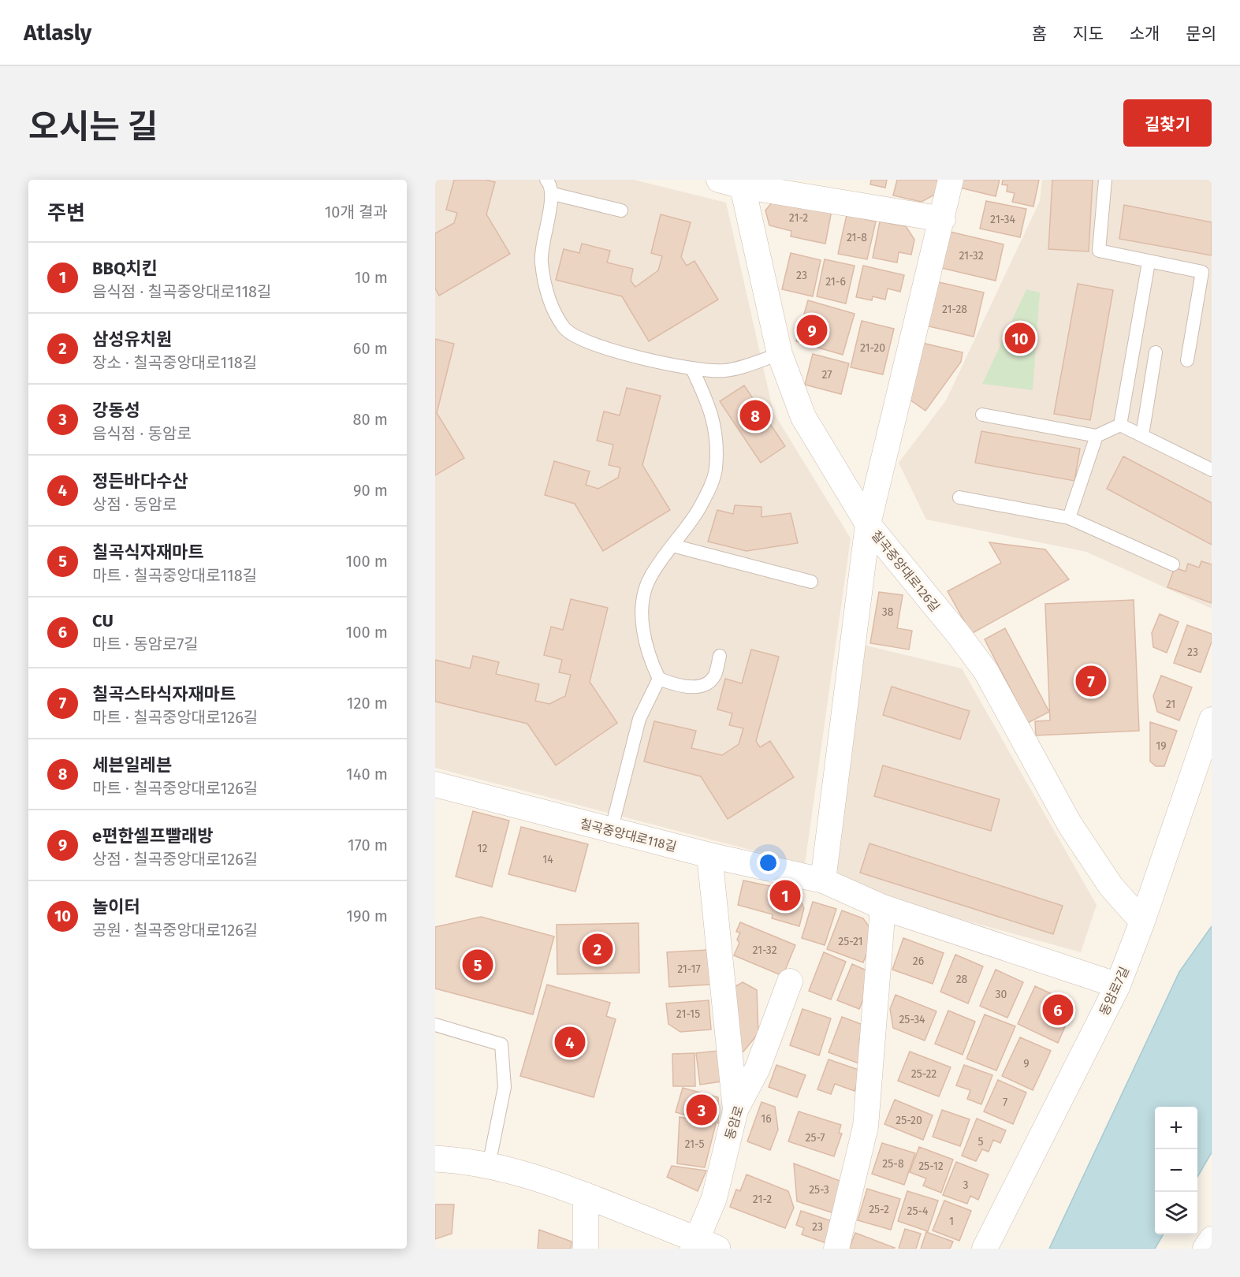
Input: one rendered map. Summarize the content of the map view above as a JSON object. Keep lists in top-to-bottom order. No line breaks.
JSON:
{"streets":{"main road":["동암로"],"street":["칠곡중앙대로126길","칠곡중앙대로118길","동암로7길"]},"crossings":[["칠곡중앙대로126길","동암로7길"],["칠곡중앙대로118길","동암로7길"]],"house_numbers":["21-2","21-34","21-8","21-32","23","21-6","21-28","21-20","27","38","23","21","19","12","14","25-21","21-32","26","21-17","28","30","21-15","25-34","9","25-22","7","16","25-20","25-7","5","21-5","25-8","25-12","3","25-3","21-2","25-2","25-4","1","23"],"page":{"header":"Atlasly","nav":["홈","지도","소개","문의"],"title":"오시는 길","buttons":"길찾기","heading":["주변","10개 결과"],"list":[{"mark":"1","name":"BBQ치킨","note":"음식점 · 칠곡중앙대로118길","value":"10 m"},{"mark":"2","name":"삼성유치원","note":"장소 · 칠곡중앙대로118길","value":"60 m"},{"mark":"3","name":"강동성","note":"음식점 · 동암로","value":"80 m"},{"mark":"4","name":"정든바다수산","note":"상점 · 동암로","value":"90 m"},{"mark":"5","name":"칠곡식자재마트","note":"마트 · 칠곡중앙대로118길","value":"100 m"},{"mark":"6","name":"CU","note":"마트 · 동암로7길","value":"100 m"},{"mark":"7","name":"칠곡스타식자재마트","note":"마트 · 칠곡중앙대로126길","value":"120 m"},{"mark":"8","name":"세븐일레븐","note":"마트 · 칠곡중앙대로126길","value":"140 m"},{"mark":"9","name":"e편한셀프빨래방","note":"상점 · 칠곡중앙대로126길","value":"170 m"},{"mark":"10","name":"놀이터","note":"공원 · 칠곡중앙대로126길","value":"190 m"}],"pins":["9","10","8","7","1","2","5","6","4","3"],"map_buttons":["+","−"]}}
